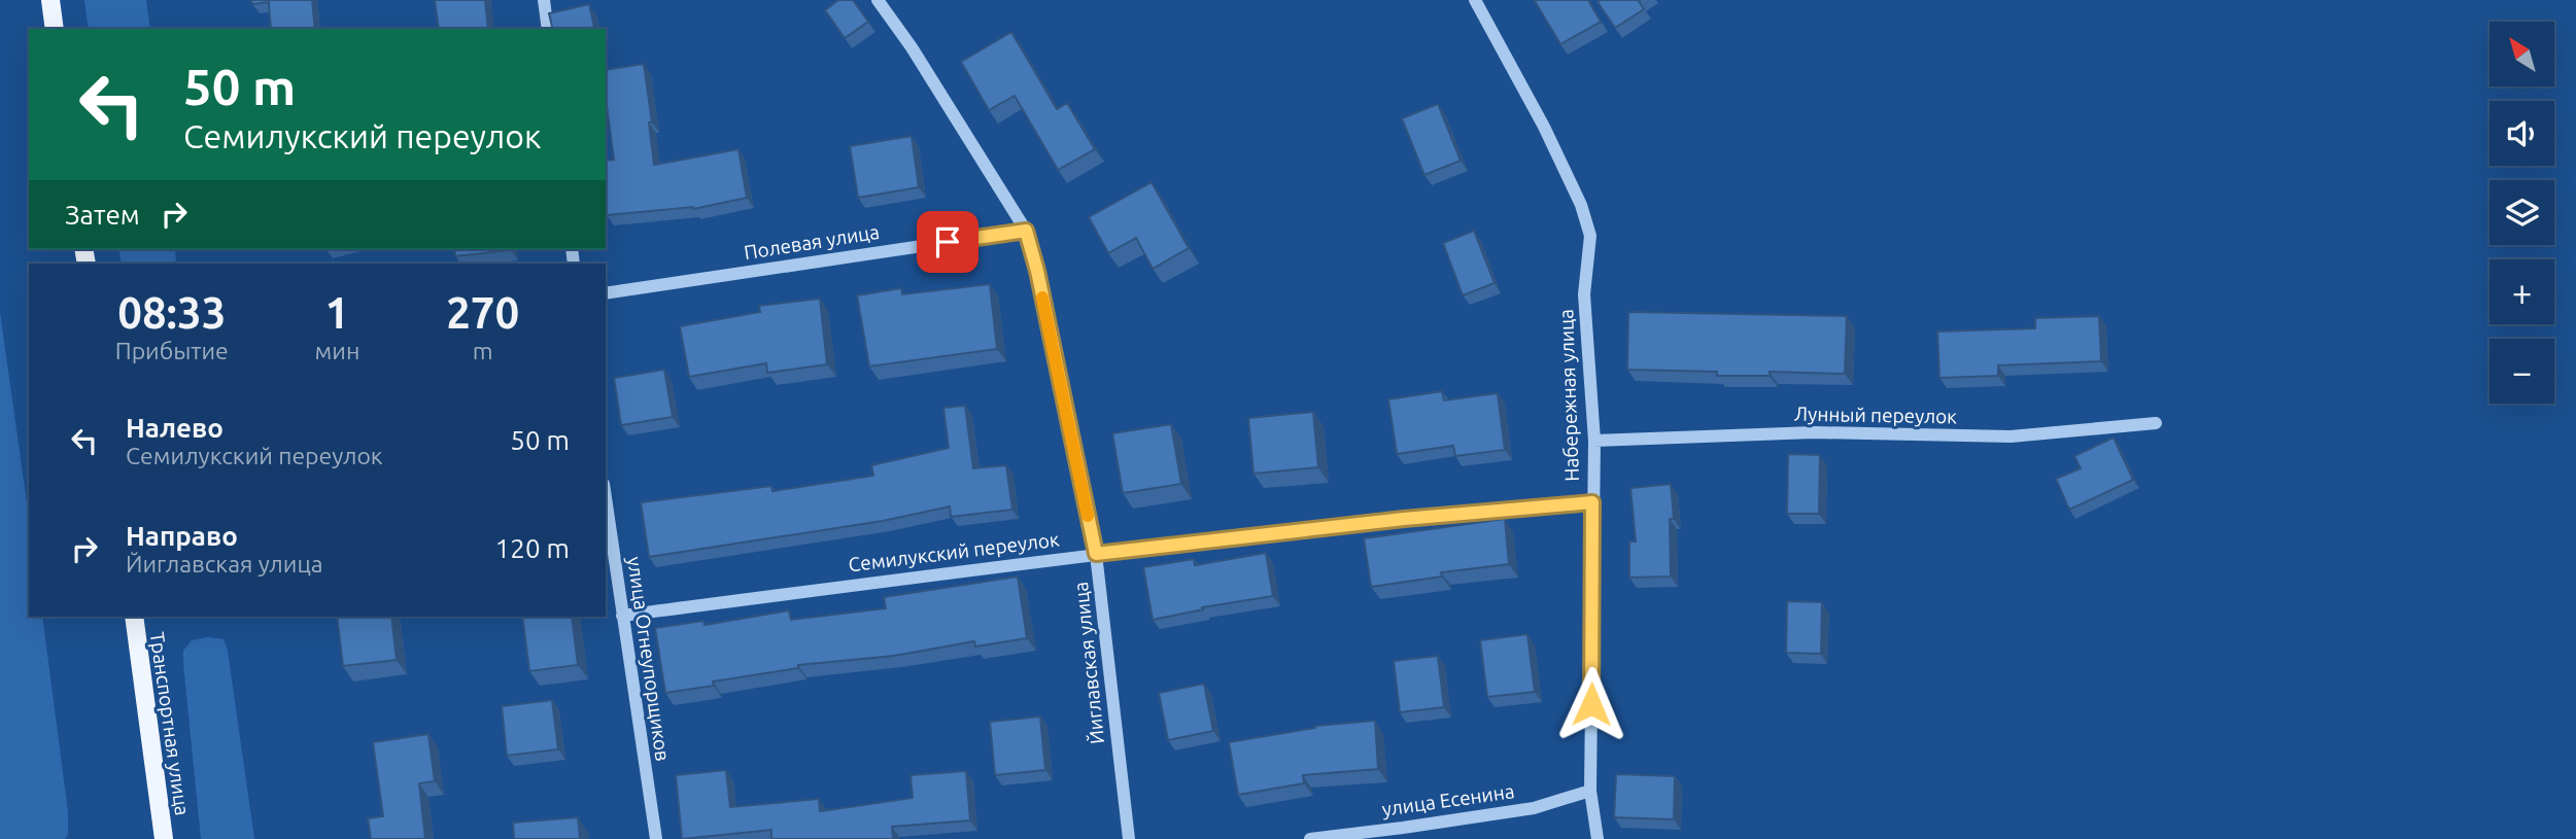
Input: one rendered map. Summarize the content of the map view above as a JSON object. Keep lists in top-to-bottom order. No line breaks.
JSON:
{"streets":{"main road":["Транспортная улица"],"street":["Полевая улица","Набережная улица","Лунный переулок","Семилукский переулок","улица Огнеупорщиков","Йиглавская улица","улица Есенина"]},"crossings":[["Полевая улица","Йиглавская улица"],["Набережная улица","Лунный переулок"],["Набережная улица","Семилукский переулок"],["Набережная улица","улица Есенина"],["Семилукский переулок","улица Огнеупорщиков"],["Семилукский переулок","Йиглавская улица"]],"north":"top left","page":{"map_buttons":["+","−"],"turn":["50 m","Семилукский переулок"],"then":"Затем","eta":["08:33","Прибытие","1","мин","270","m"],"list":[{"name":"Налево","note":"Семилукский переулок","value":"50 m"},{"name":"Направо","note":"Йиглавская улица","value":"120 m"}]}}
